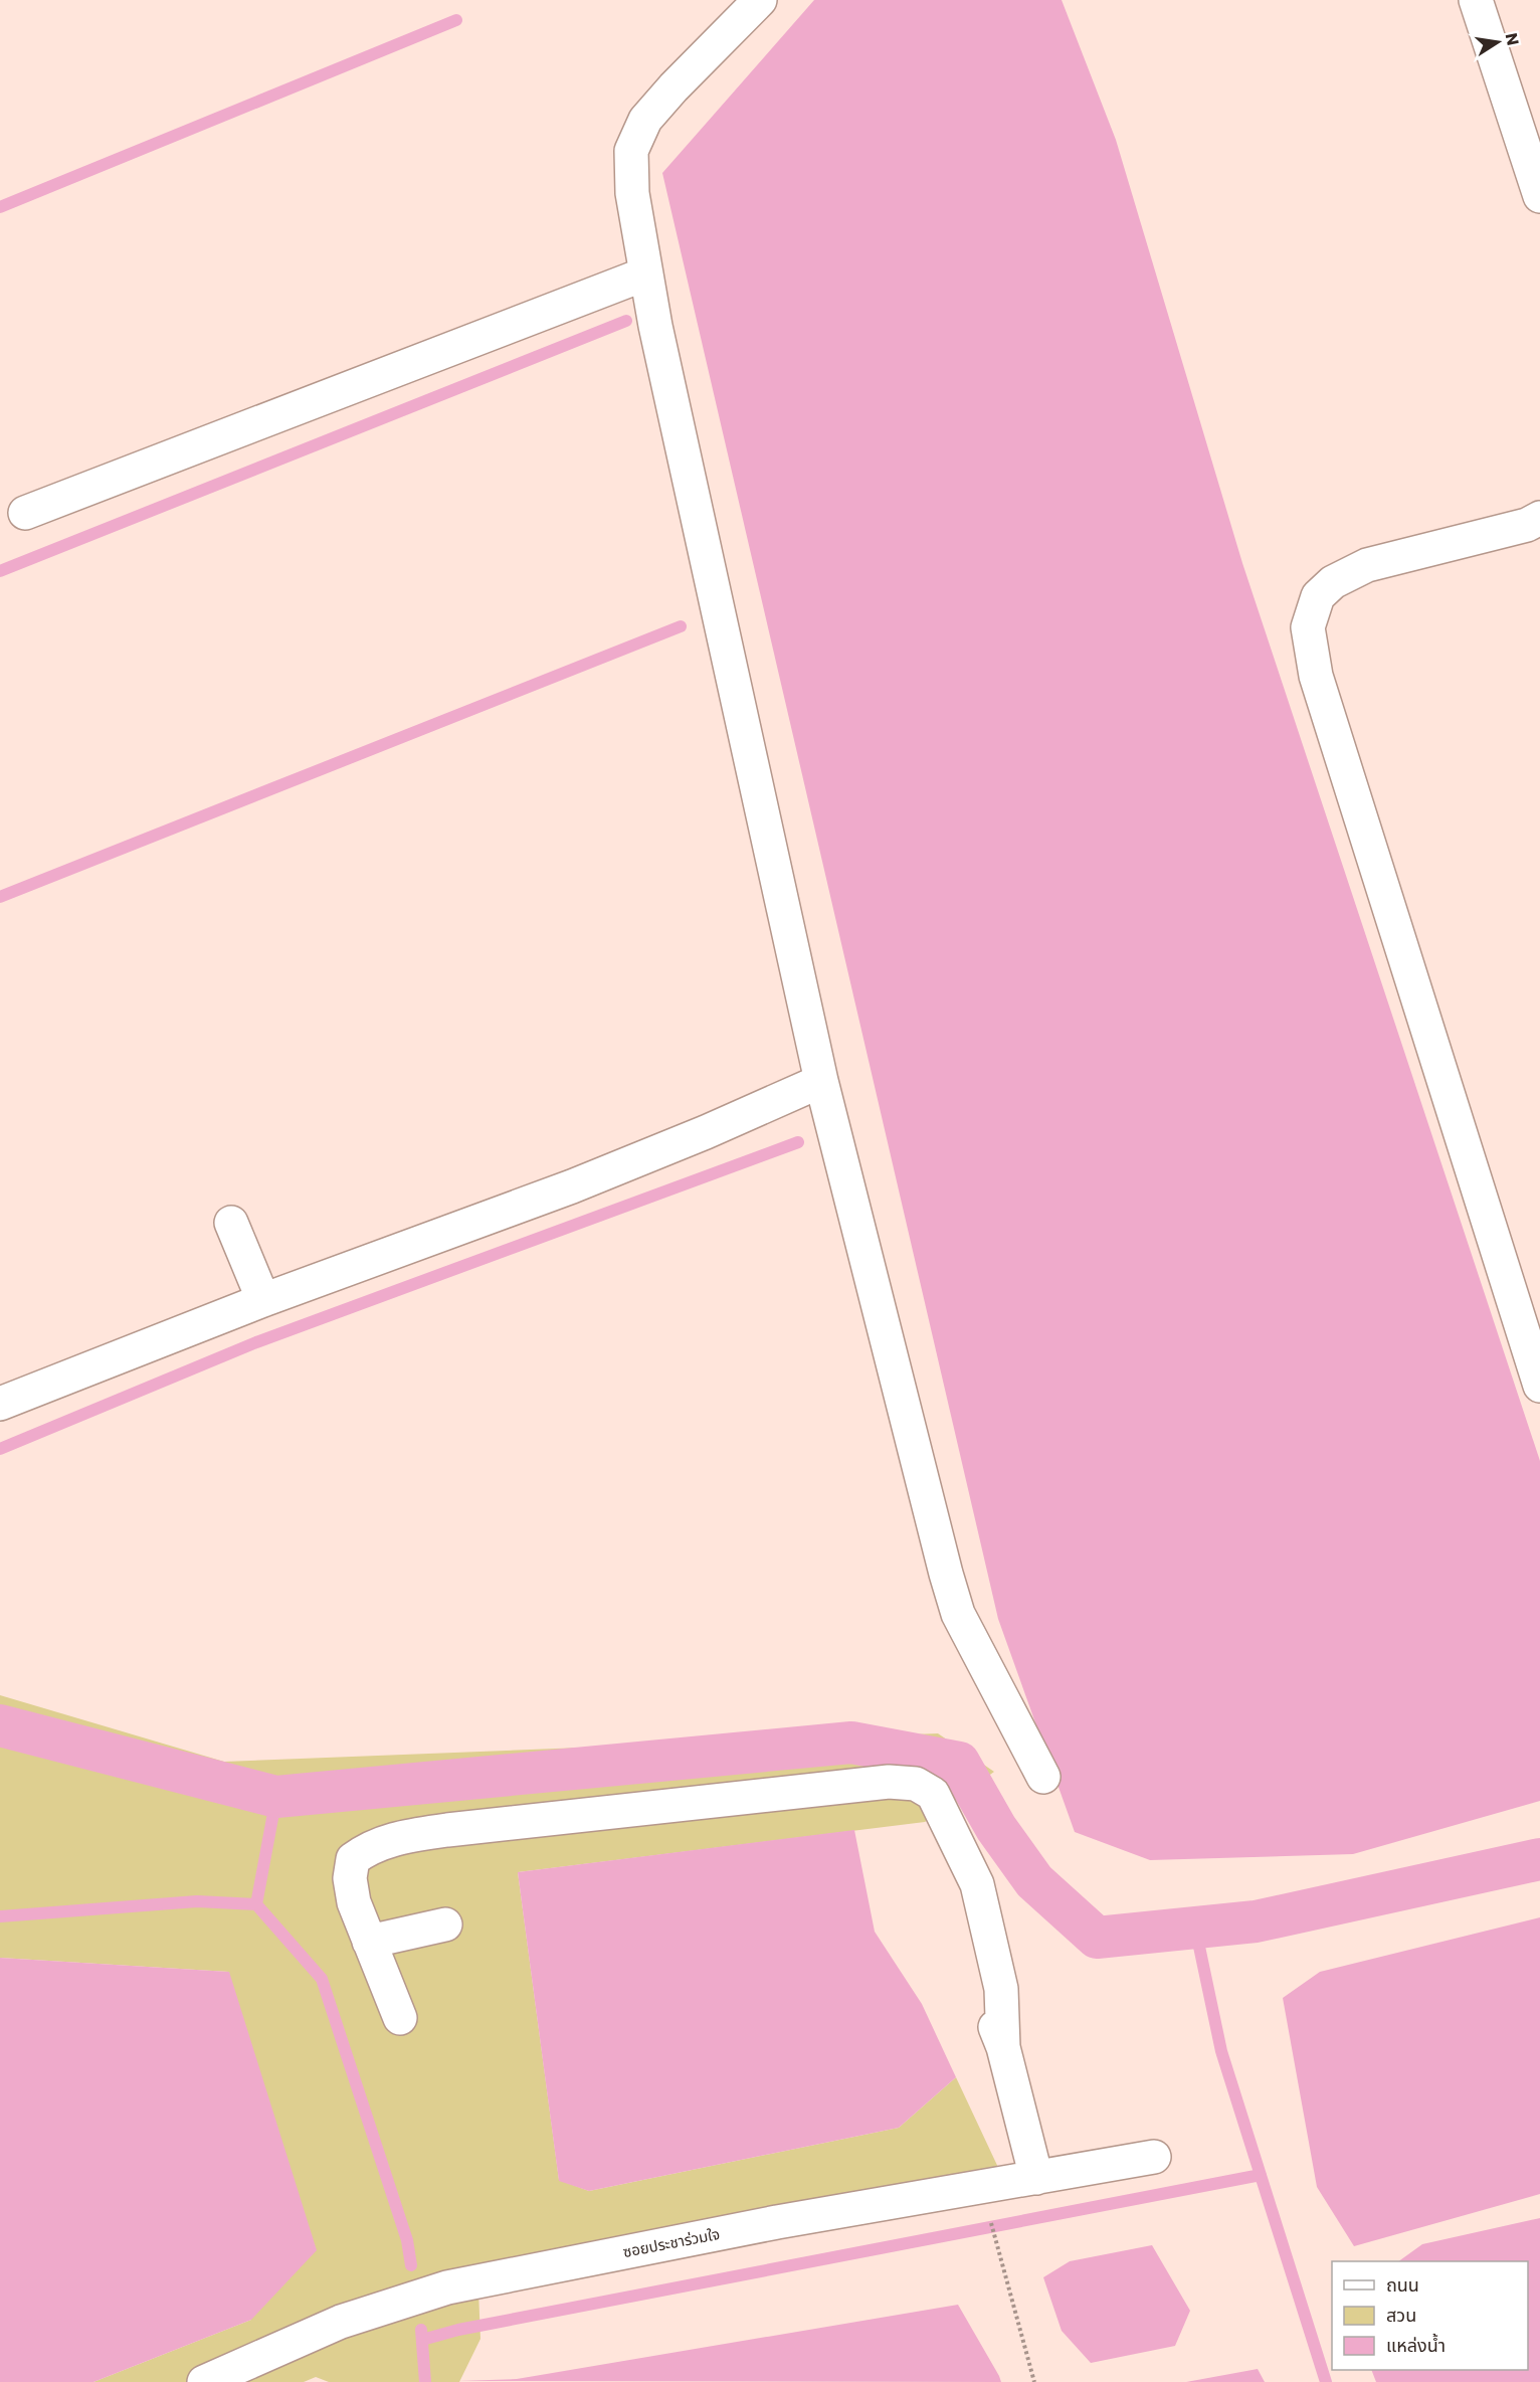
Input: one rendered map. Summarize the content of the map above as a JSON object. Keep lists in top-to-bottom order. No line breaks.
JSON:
{"streets":{"street":["ซอยประชาร่วมใจ"]},"legend":["ถนน","สวน","แหล่งน้ำ"],"north":"right"}
